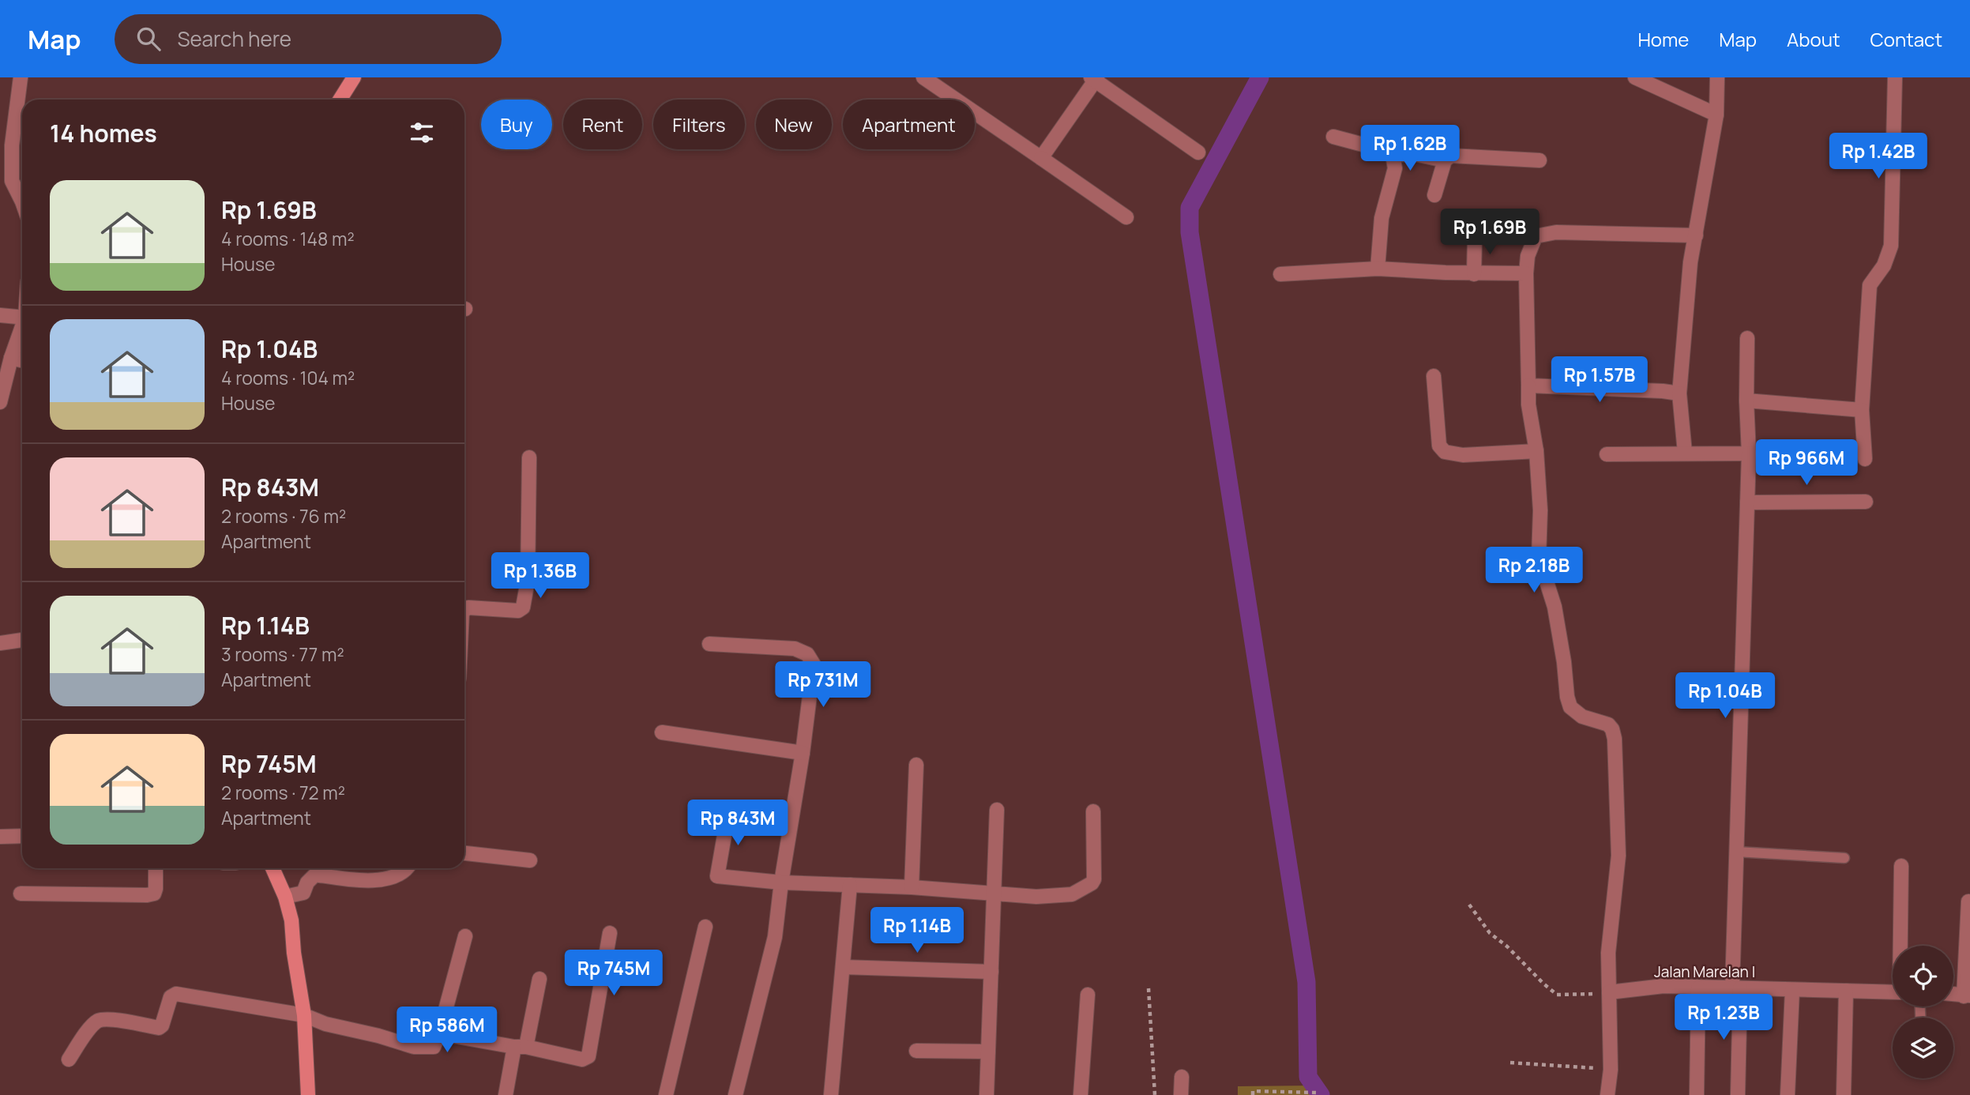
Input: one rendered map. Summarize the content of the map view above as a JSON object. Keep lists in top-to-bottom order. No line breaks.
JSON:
{"streets":{"street":["Jalan Marelan I"]},"page":{"header":"Map","search":"Search here","nav":["Home","Map","About","Contact"],"chip":["Buy","Rent","Filters","New","Apartment"],"heading":"14 homes","price":["Rp 1.62B","Rp 1.42B","Rp 1.69B","Rp 1.57B","Rp 966M","Rp 2.18B","Rp 1.36B","Rp 731M","Rp 1.04B","Rp 843M","Rp 1.14B","Rp 745M","Rp 1.23B","Rp 586M"],"list":[{"name":"Rp 1.69B","note":"4 rooms · 148 m² · House"},{"name":"Rp 1.04B","note":"4 rooms · 104 m² · House"},{"name":"Rp 843M","note":"2 rooms · 76 m² · Apartment"},{"name":"Rp 1.14B","note":"3 rooms · 77 m² · Apartment"},{"name":"Rp 745M","note":"2 rooms · 72 m² · Apartment"}]}}
